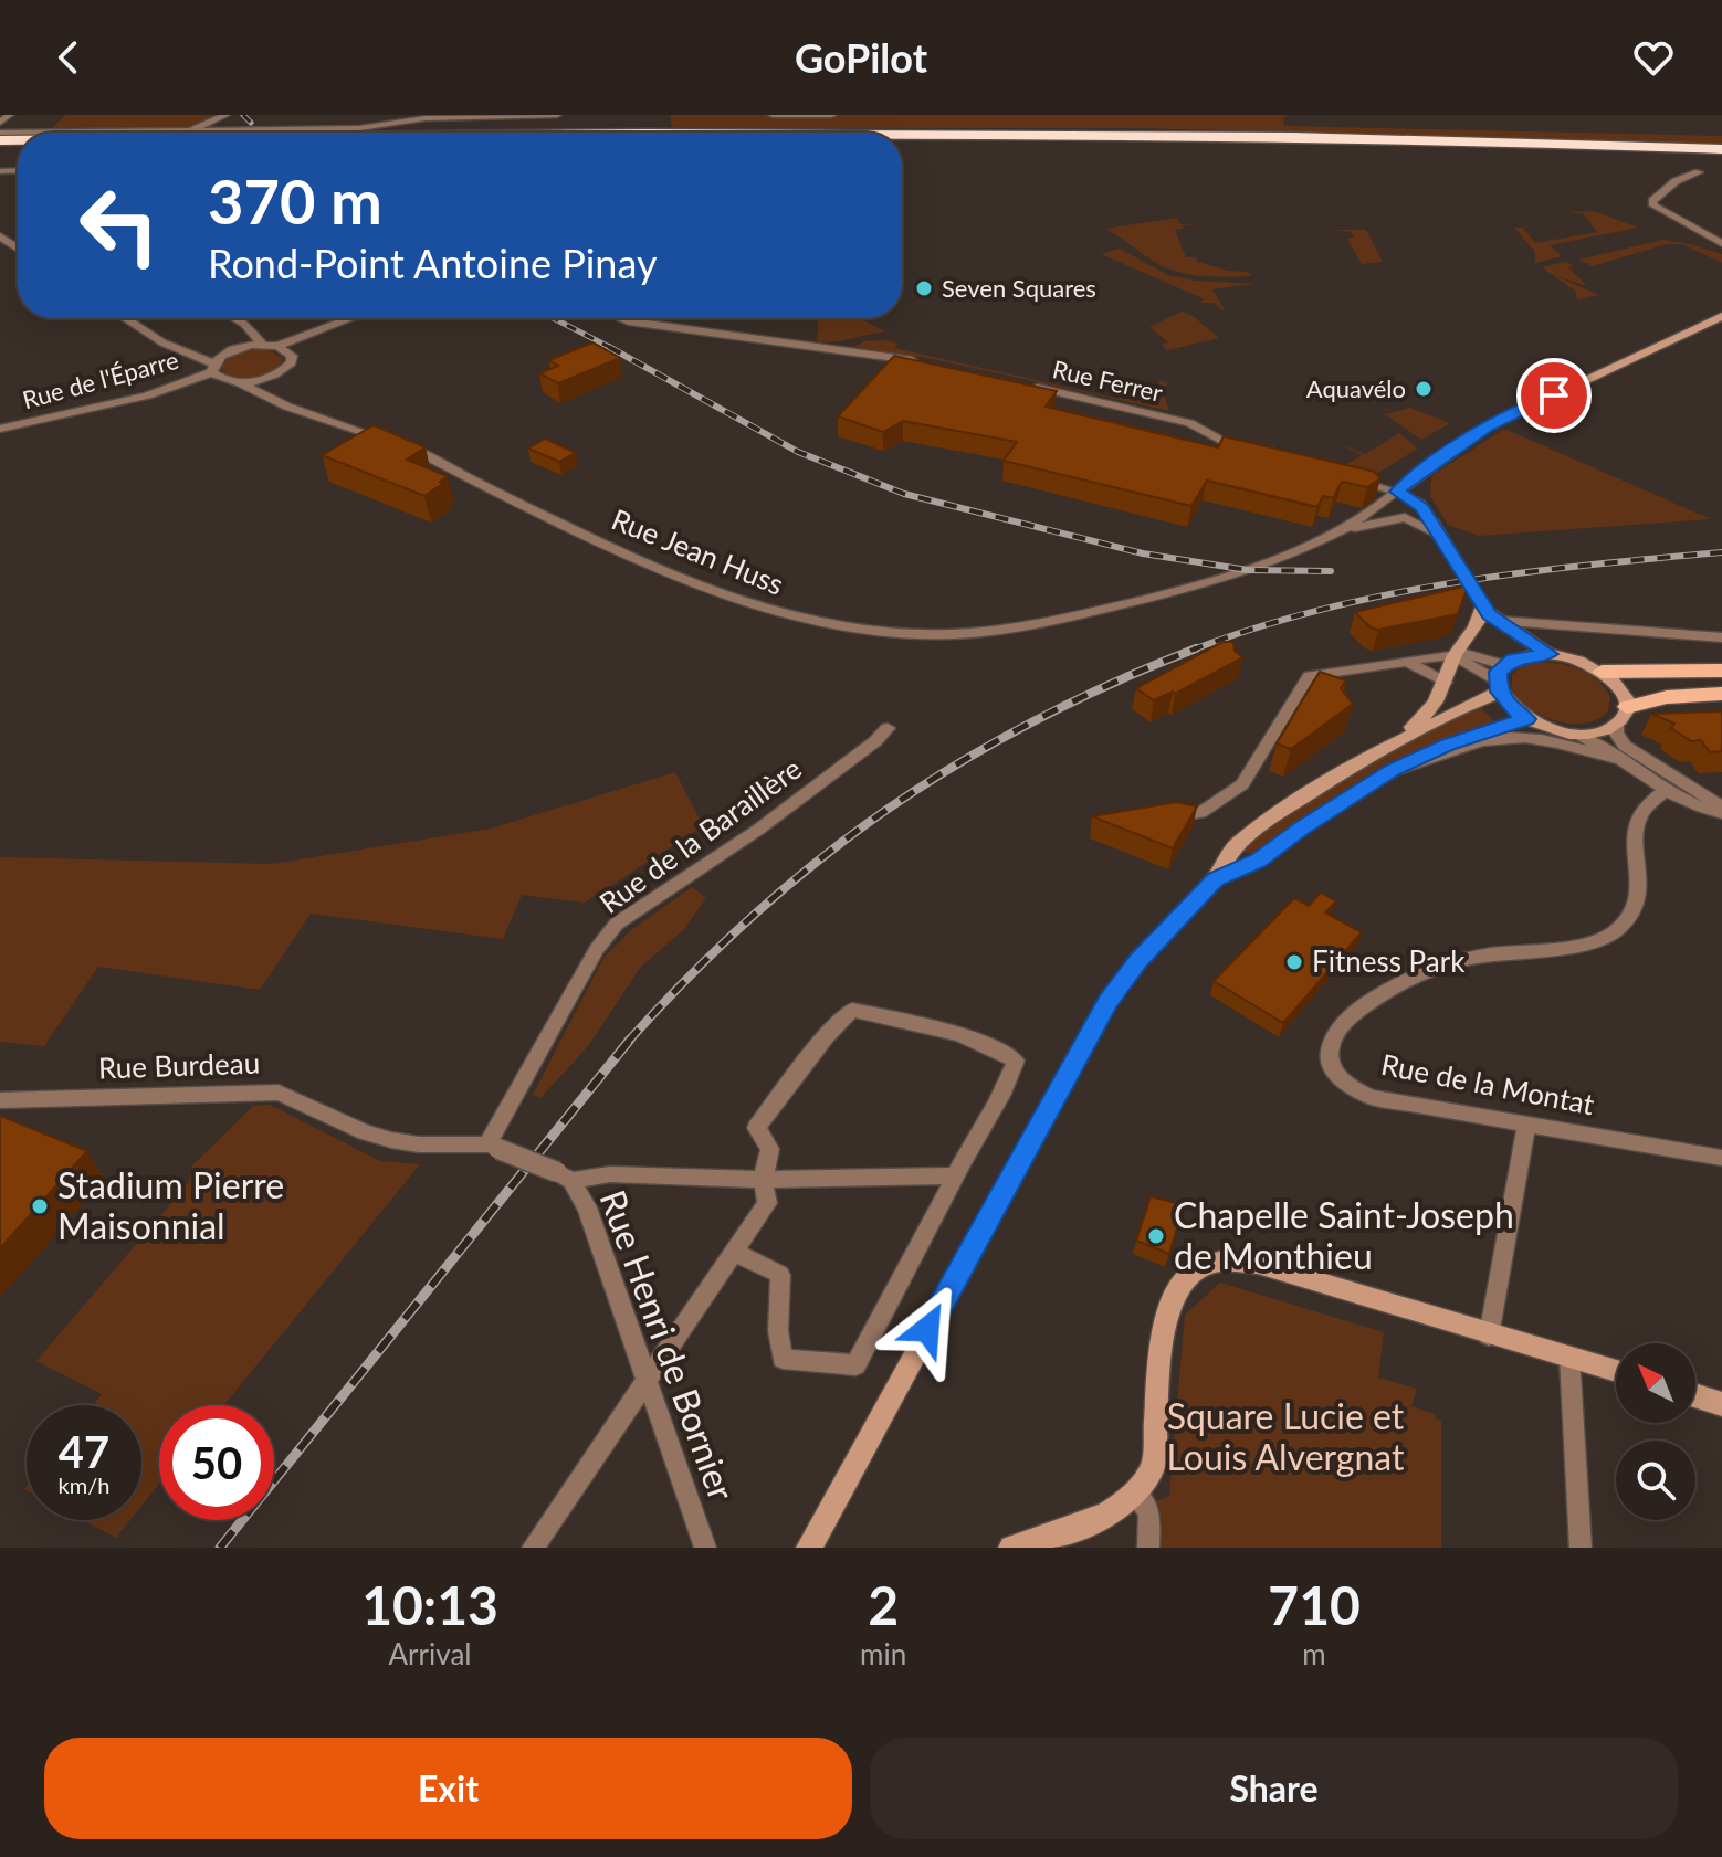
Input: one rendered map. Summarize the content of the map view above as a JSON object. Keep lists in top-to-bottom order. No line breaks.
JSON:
{"streets":{"street":["Rue de l'Éparre","Rue Ferrer","Rue Jean Huss","Rue de la Baraillère","Rue Burdeau","Rue de la Montat","Rue Henri de Bornier"]},"crossings":[["Rue de l'Éparre","Rue Jean Huss"],["Rue de la Baraillère","Rue Burdeau"],["Rue Burdeau","Rue Henri de Bornier"]],"parks":["Square Lucie et Louis Alvergnat"],"places":["Seven Squares","Aquavélo","Fitness Park","Stadium Pierre Maisonnial","Chapelle Saint-Joseph de Monthieu"],"north":"top left","page":{"header":"GoPilot","turn":["370 m","Rond-Point Antoine Pinay"],"speed":"47 km/h","limit":"50","eta":["10:13","Arrival","2","min","710","m"],"buttons":["Exit","Share"]}}
